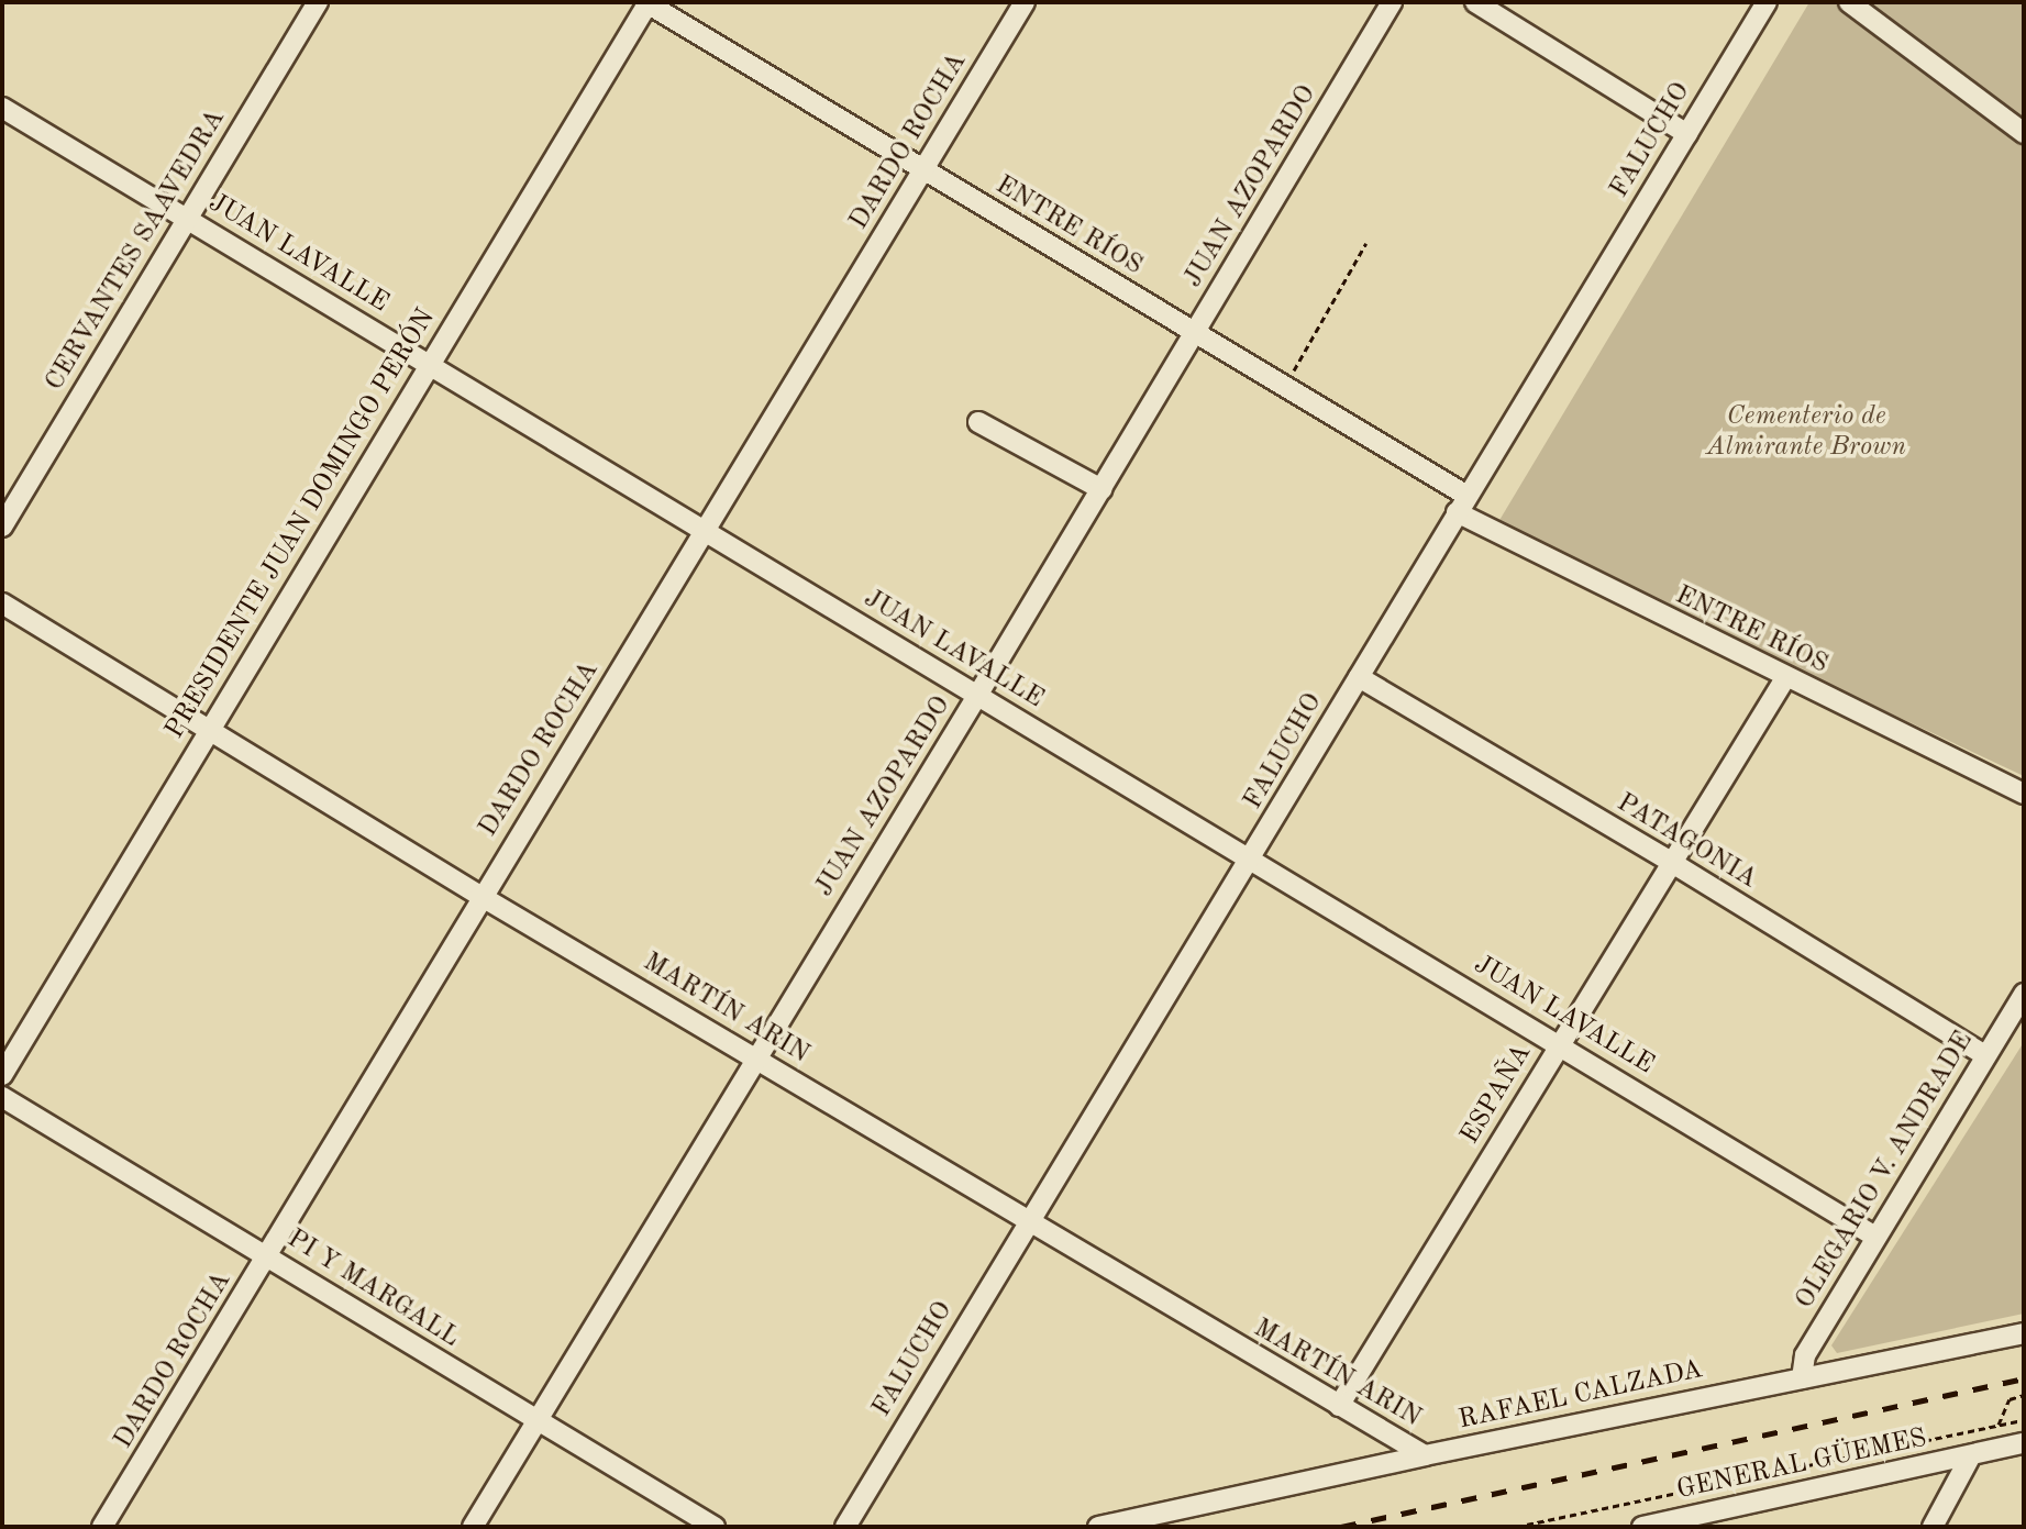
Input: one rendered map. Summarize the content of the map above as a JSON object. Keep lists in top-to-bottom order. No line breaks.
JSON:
{"streets":{"street":["FALUCHO","DARDO ROCHA","JUAN AZOPARDO","ENTRE RÍOS","CERVANTES SAAVEDRA","JUAN LAVALLE","PRESIDENTE JUAN DOMINGO PERÓN","PATAGONIA","MARTÍN ARIN","ESPAÑA","OLEGARIO V. ANDRADE","PI Y MARGALL","RAFAEL CALZADA","GENERAL GÜEMES"]},"crossings":[["FALUCHO","ENTRE RÍOS"],["FALUCHO","JUAN LAVALLE"],["FALUCHO","PATAGONIA"],["FALUCHO","MARTÍN ARIN"],["DARDO ROCHA","ENTRE RÍOS"],["DARDO ROCHA","JUAN LAVALLE"],["DARDO ROCHA","MARTÍN ARIN"],["DARDO ROCHA","PI Y MARGALL"],["JUAN AZOPARDO","ENTRE RÍOS"],["JUAN AZOPARDO","JUAN LAVALLE"],["JUAN AZOPARDO","MARTÍN ARIN"],["JUAN AZOPARDO","PI Y MARGALL"],["ENTRE RÍOS","PRESIDENTE JUAN DOMINGO PERÓN"],["ENTRE RÍOS","ESPAÑA"],["CERVANTES SAAVEDRA","JUAN LAVALLE"],["JUAN LAVALLE","PRESIDENTE JUAN DOMINGO PERÓN"],["JUAN LAVALLE","ESPAÑA"],["JUAN LAVALLE","OLEGARIO V. ANDRADE"],["PRESIDENTE JUAN DOMINGO PERÓN","MARTÍN ARIN"],["PATAGONIA","ESPAÑA"],["PATAGONIA","OLEGARIO V. ANDRADE"],["MARTÍN ARIN","ESPAÑA"],["MARTÍN ARIN","RAFAEL CALZADA"],["OLEGARIO V. ANDRADE","RAFAEL CALZADA"]],"parks":["Cementerio de Almirante Brown"]}
